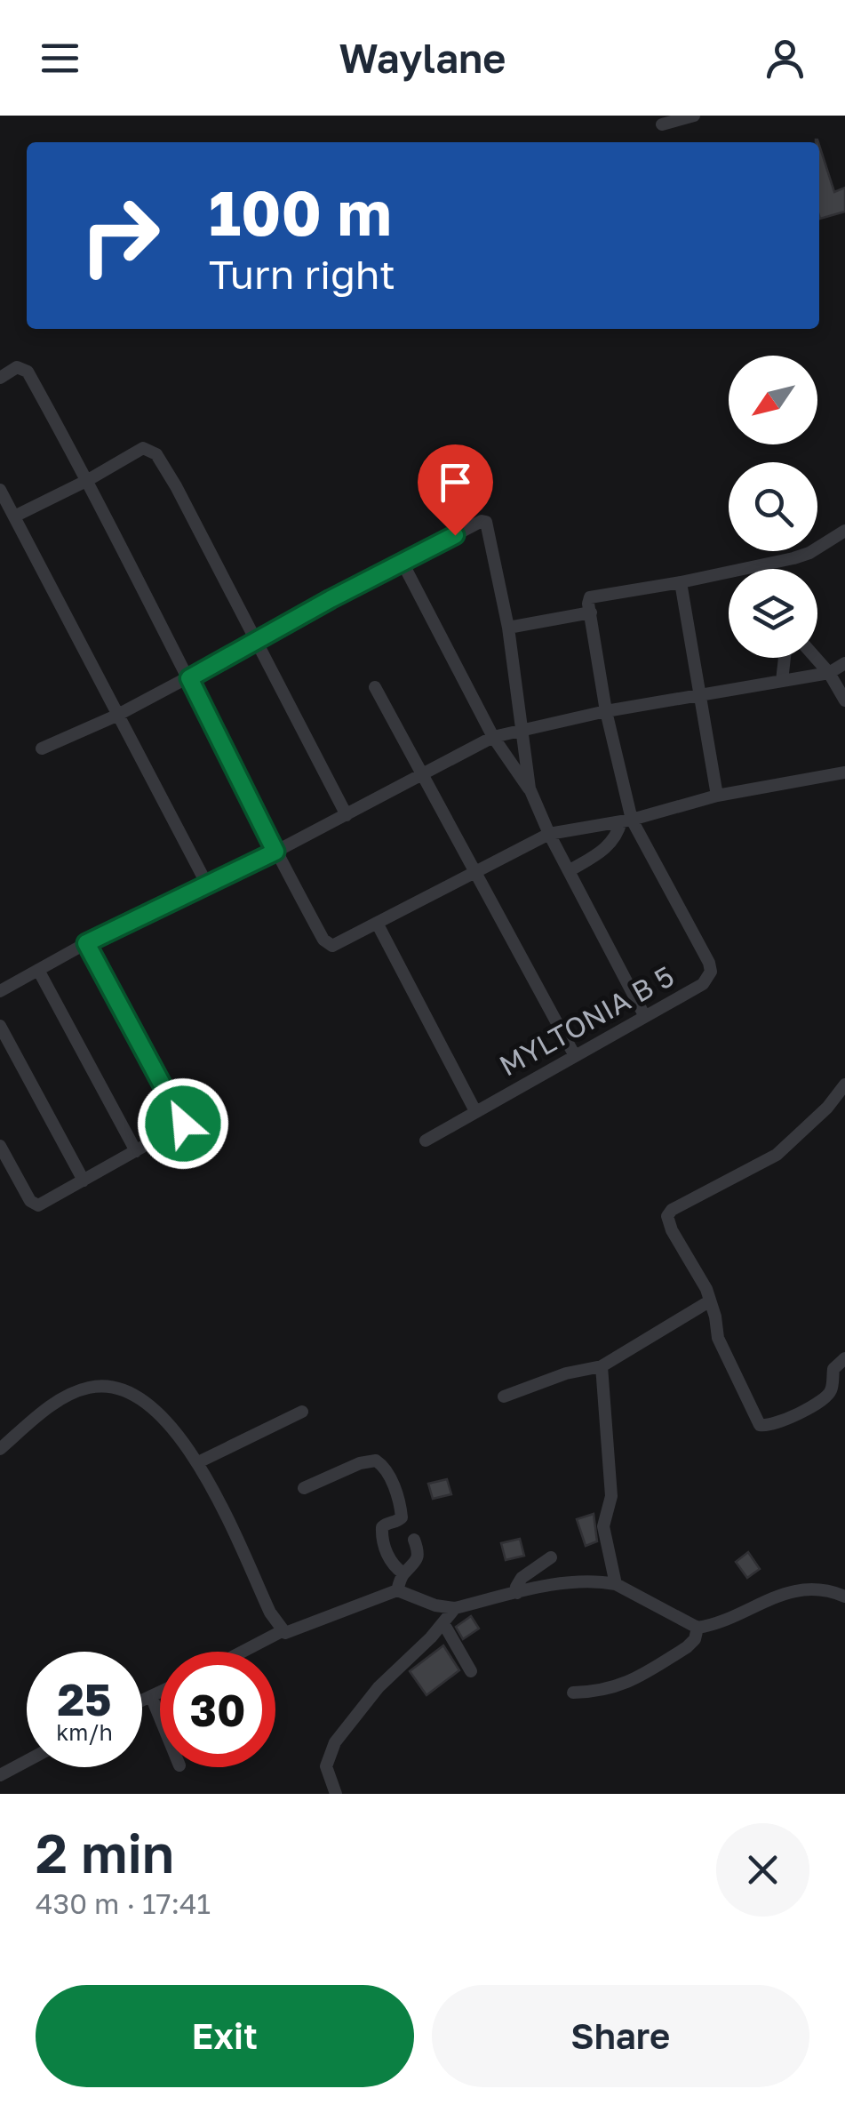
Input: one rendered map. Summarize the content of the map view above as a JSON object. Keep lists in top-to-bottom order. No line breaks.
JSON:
{"streets":{"street":["MYLTONIA B 5"]},"north":"bottom left","page":{"header":"Waylane","turn":["100 m","Turn right"],"speed":"25 km/h","limit":"30","heading":["2 min","430 m · 17:41"],"buttons":["Exit","Share"]}}
